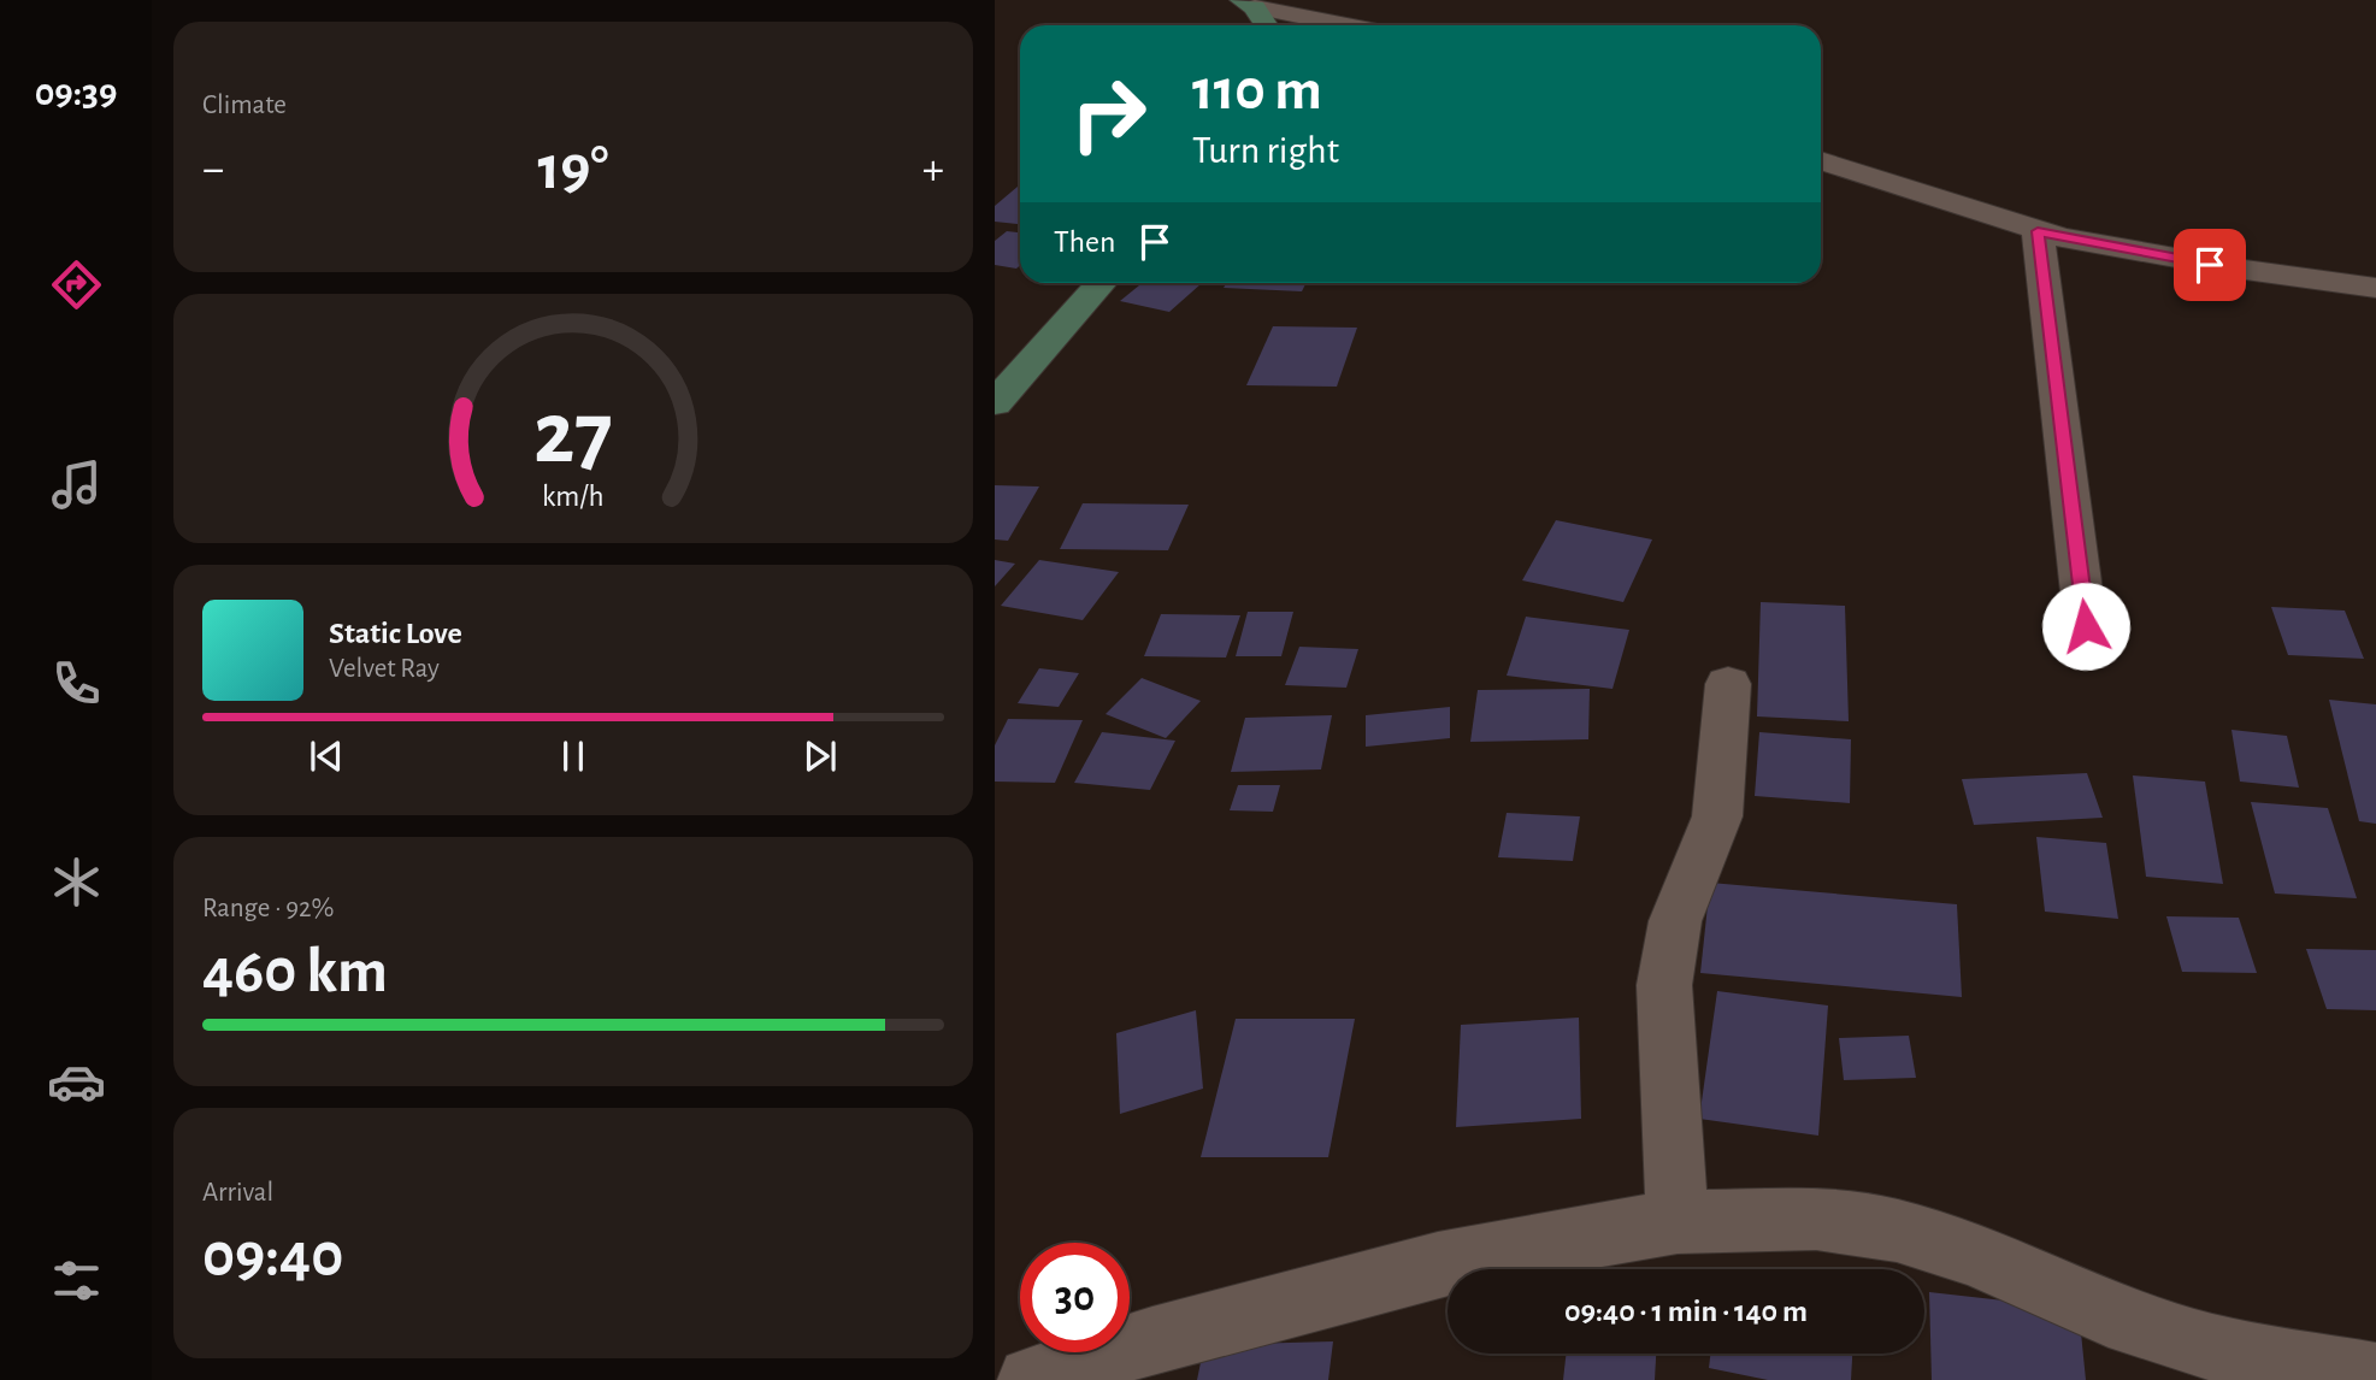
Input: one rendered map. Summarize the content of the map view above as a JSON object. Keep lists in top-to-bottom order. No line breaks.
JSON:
{"page":{"tabs":"09:39","tile":["Climate",["Range · 92%","460 km"],["Arrival","09:40"]],"turn":["110 m","Turn right"],"heat":["−","19°","+"],"then":"Then","song":["Static Love","Velvet Ray"],"limit":"30","trip":"09:40 · 1 min · 140 m","gauge":["27","km/h"]}}
